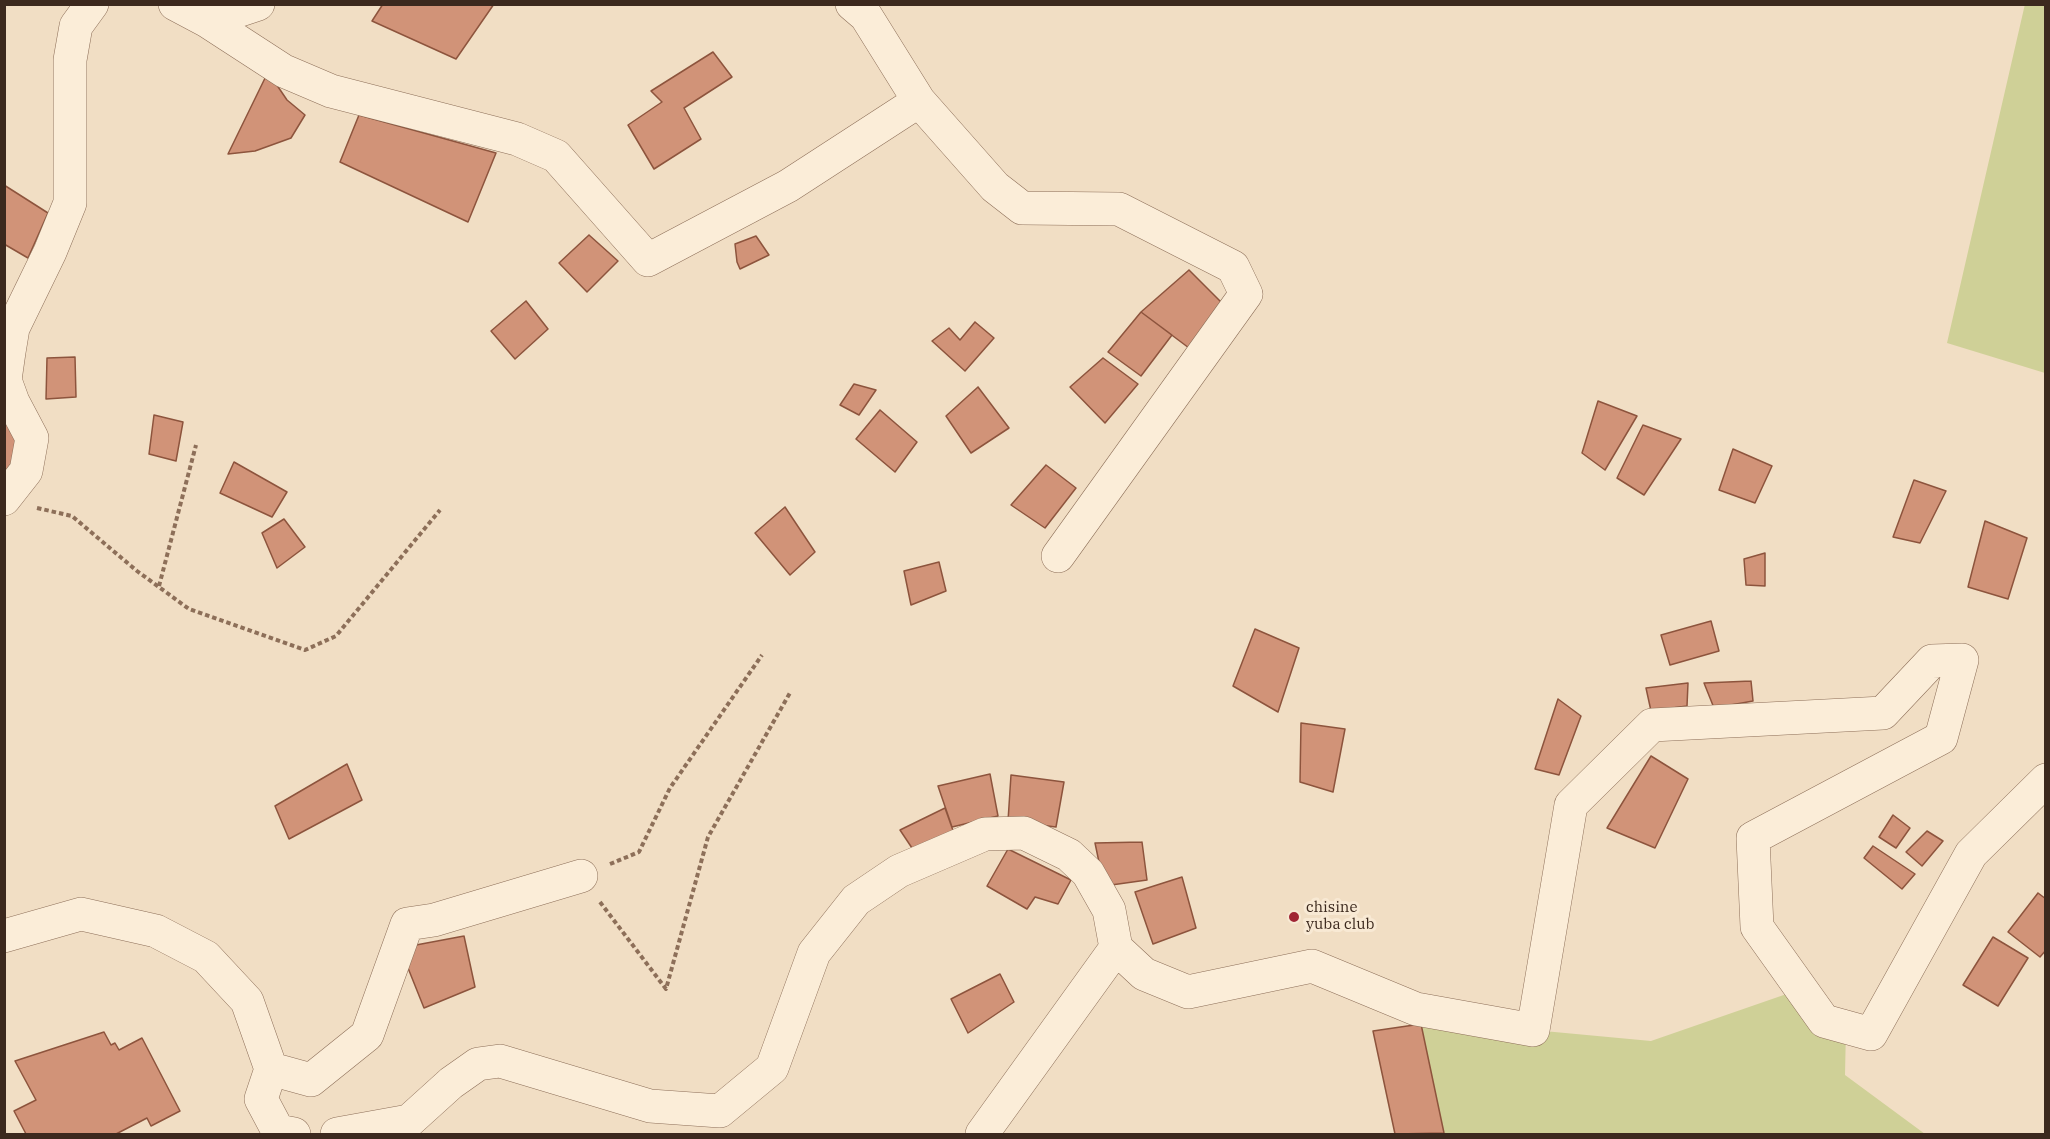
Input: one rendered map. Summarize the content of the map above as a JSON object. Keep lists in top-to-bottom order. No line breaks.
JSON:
{"places":["chisine yuba club"]}
